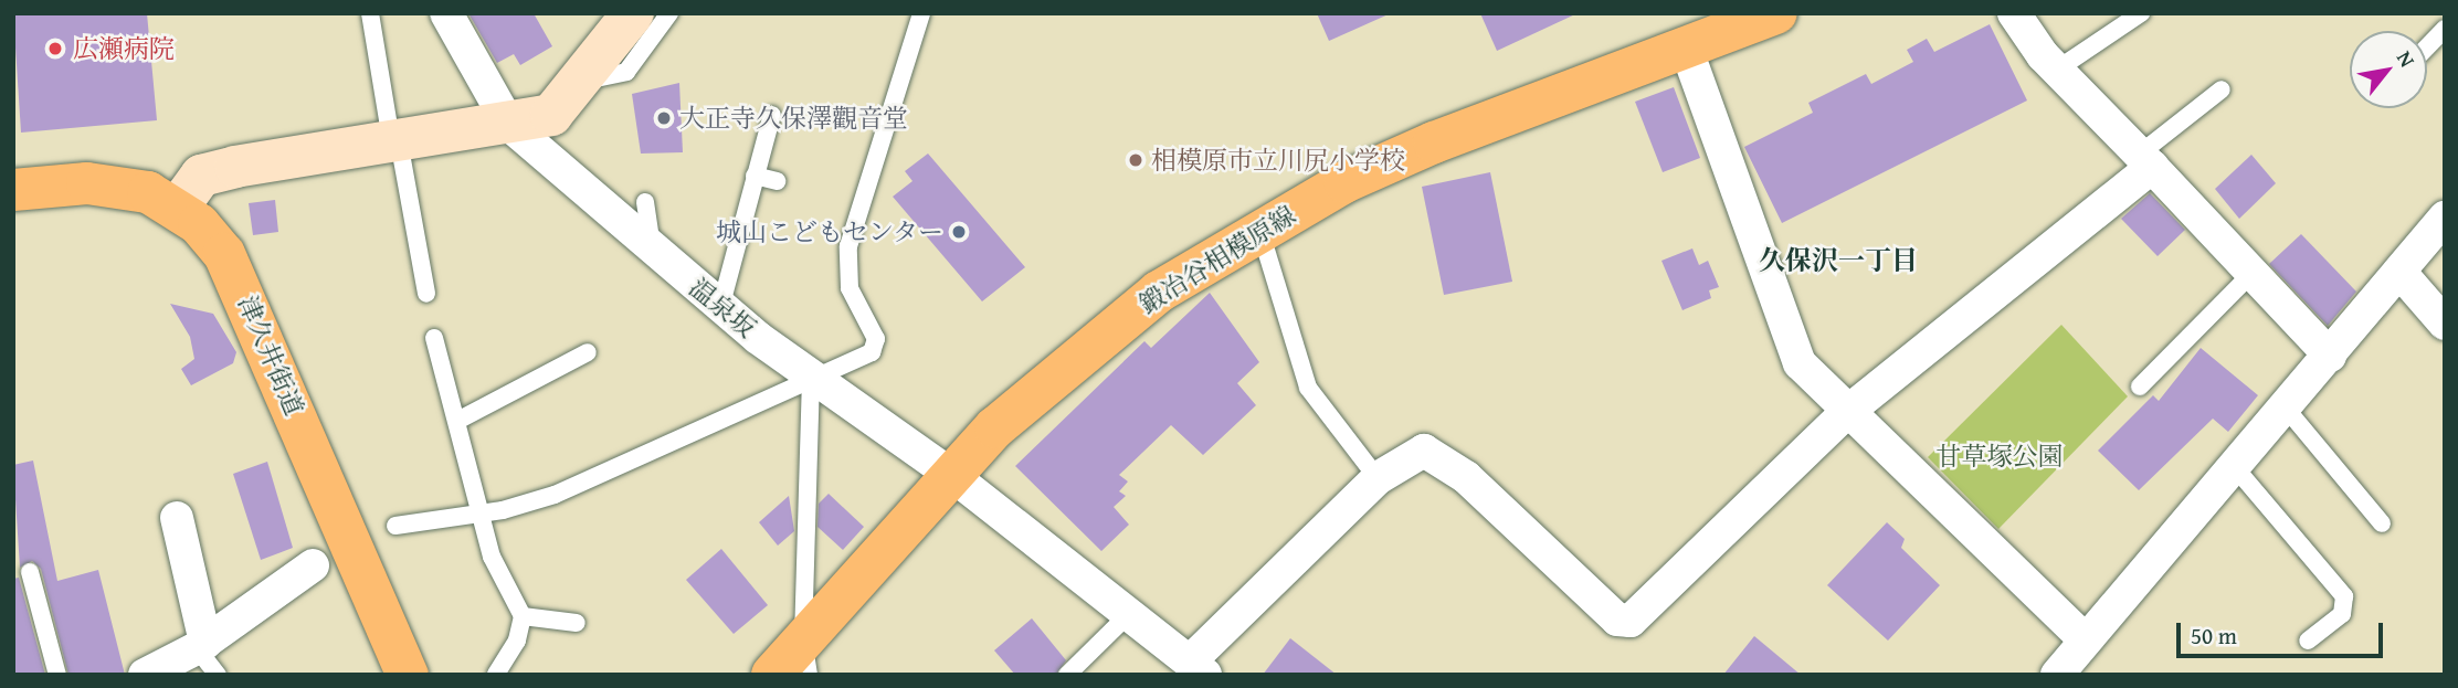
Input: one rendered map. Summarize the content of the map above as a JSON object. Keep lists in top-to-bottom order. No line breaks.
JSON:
{"streets":{"main road":["鍛冶谷相模原線","津久井街道"],"street":["温泉坂"]},"crossings":[["鍛冶谷相模原線","温泉坂"]],"districts":["久保沢一丁目"],"parks":["甘草塚公園"],"places":["広瀬病院","大正寺久保澤觀音堂","相模原市立川尻小学校","城山こどもセンター"],"scale_bar":"50 m","north":"top right"}
